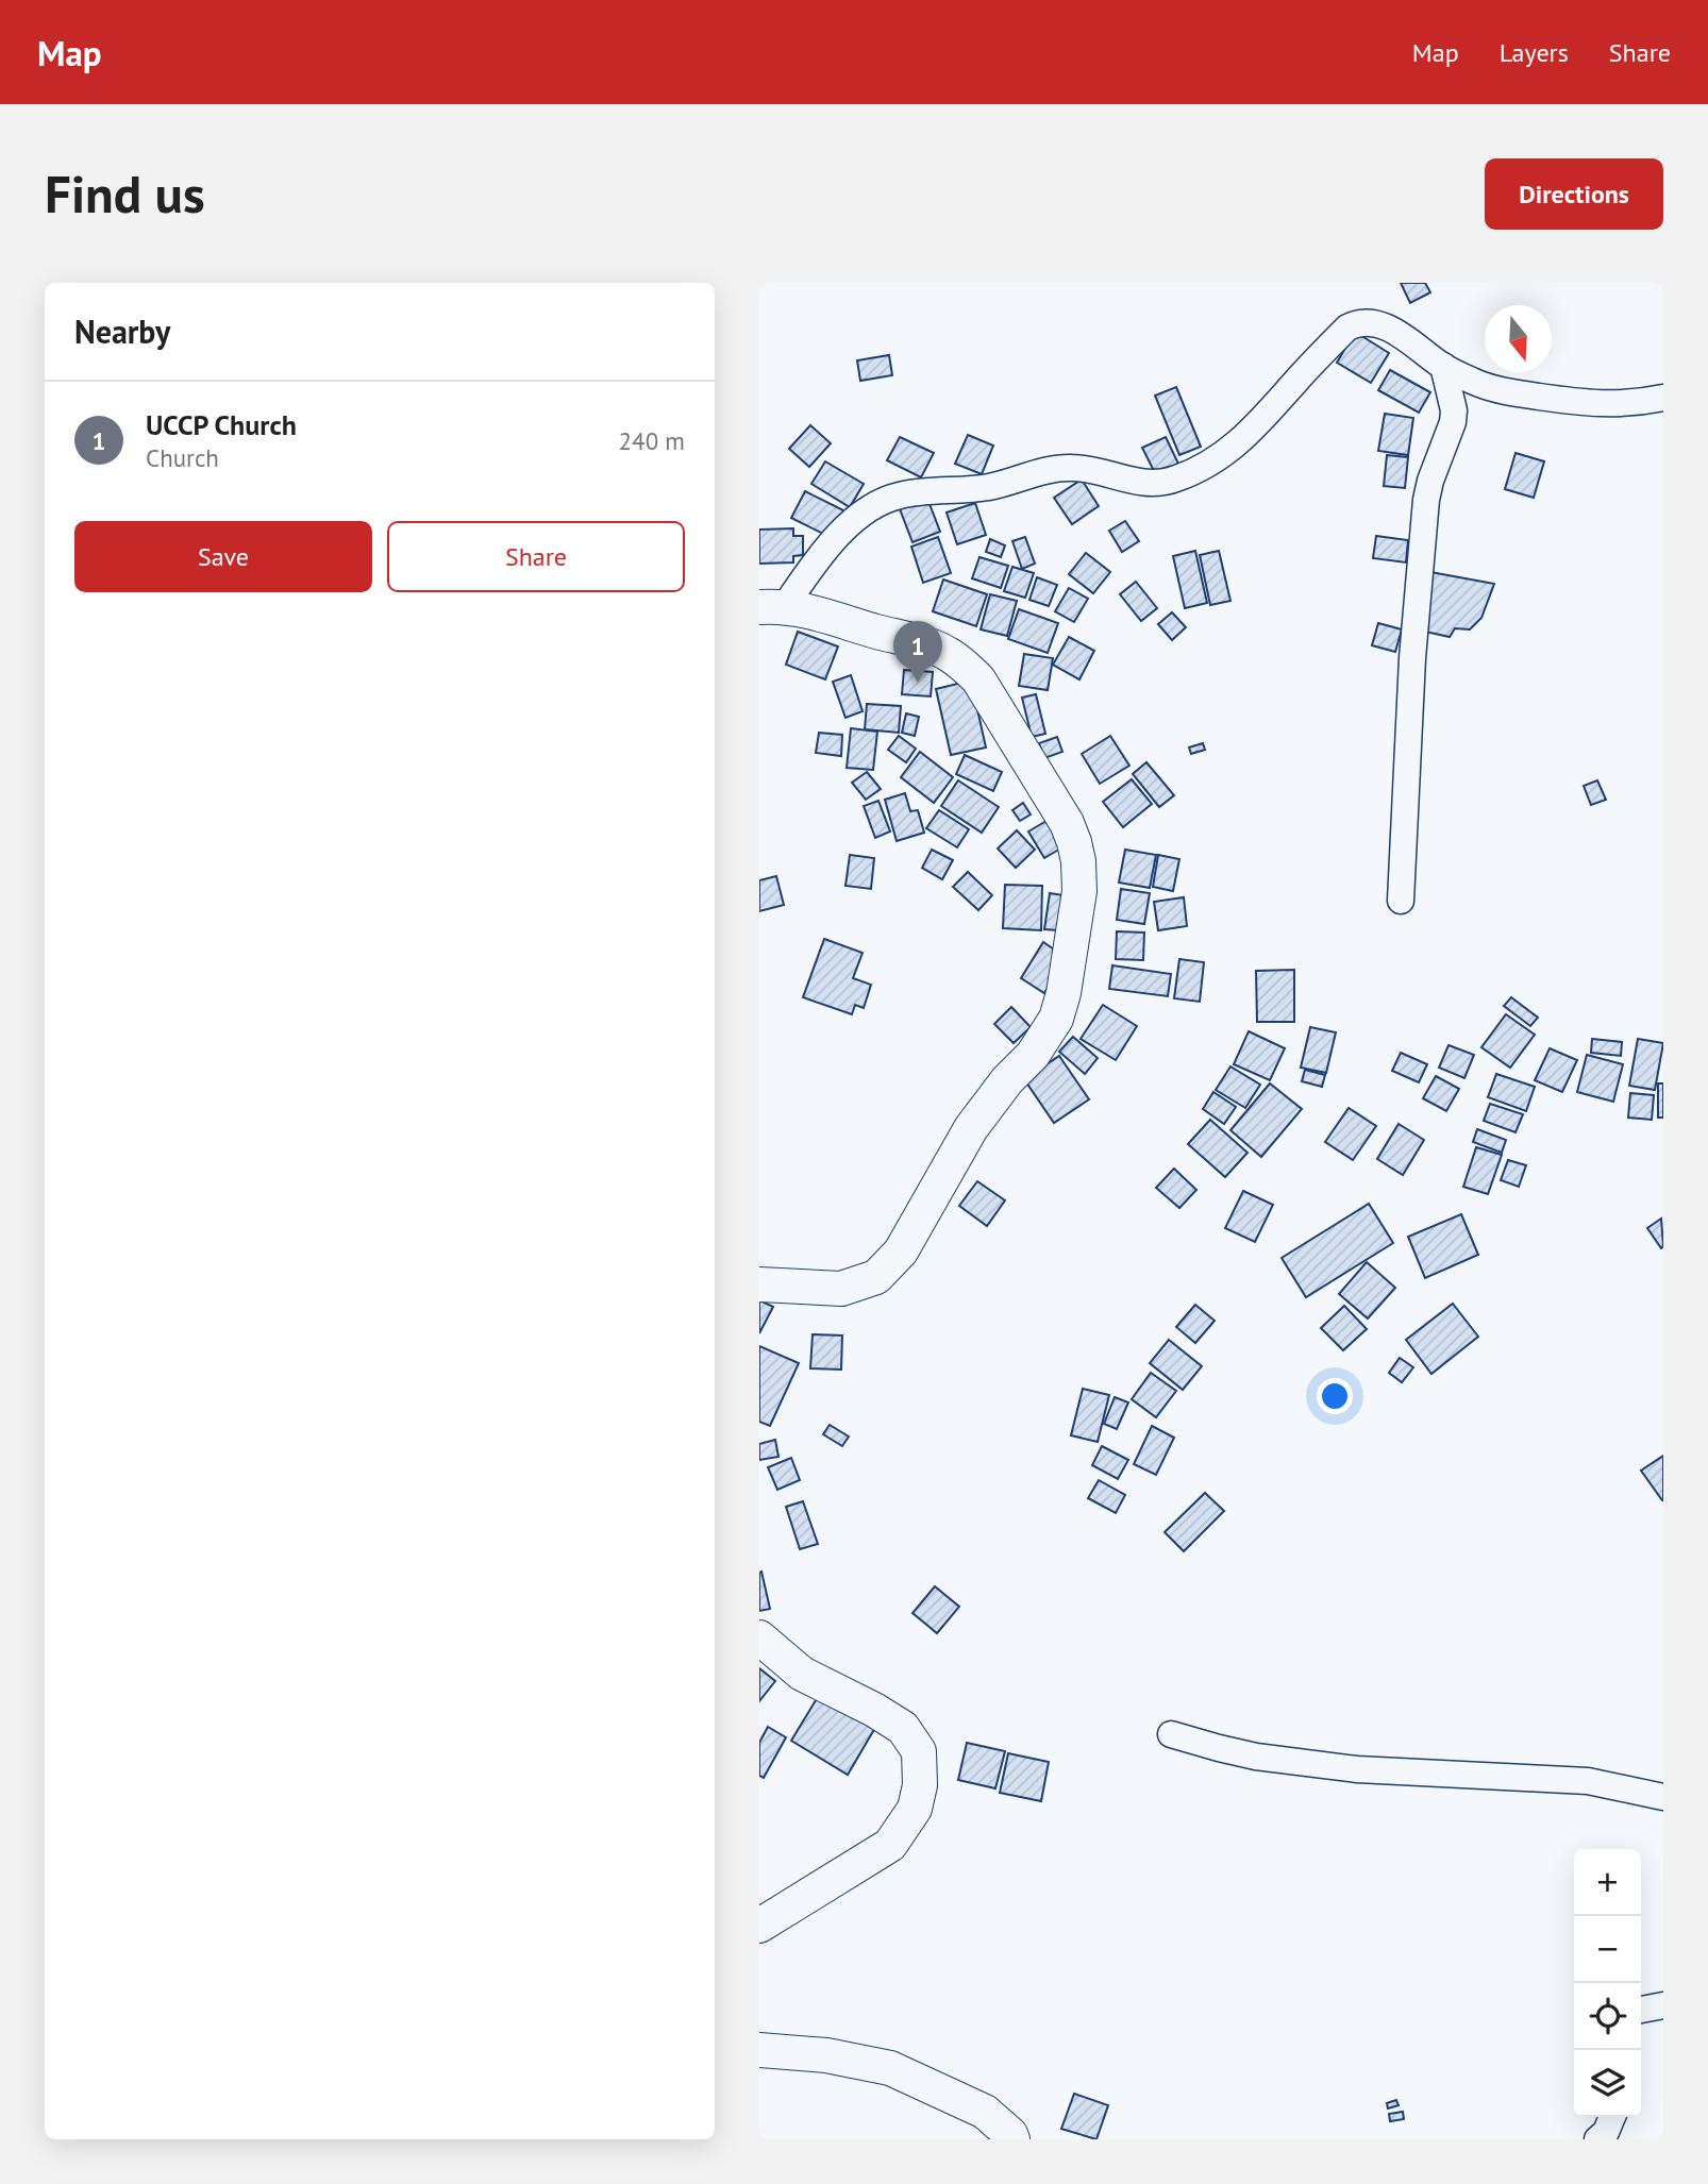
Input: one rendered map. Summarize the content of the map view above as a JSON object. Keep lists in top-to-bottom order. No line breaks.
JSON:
{"north":"bottom","page":{"header":"Map","nav":["Map","Layers","Share"],"buttons":["Directions",["Save","Share"]],"title":"Find us","heading":"Nearby","list":[{"mark":"1","name":"UCCP Church","note":"Church","value":"240 m"}],"pins":"1","map_buttons":["+","−"]}}
